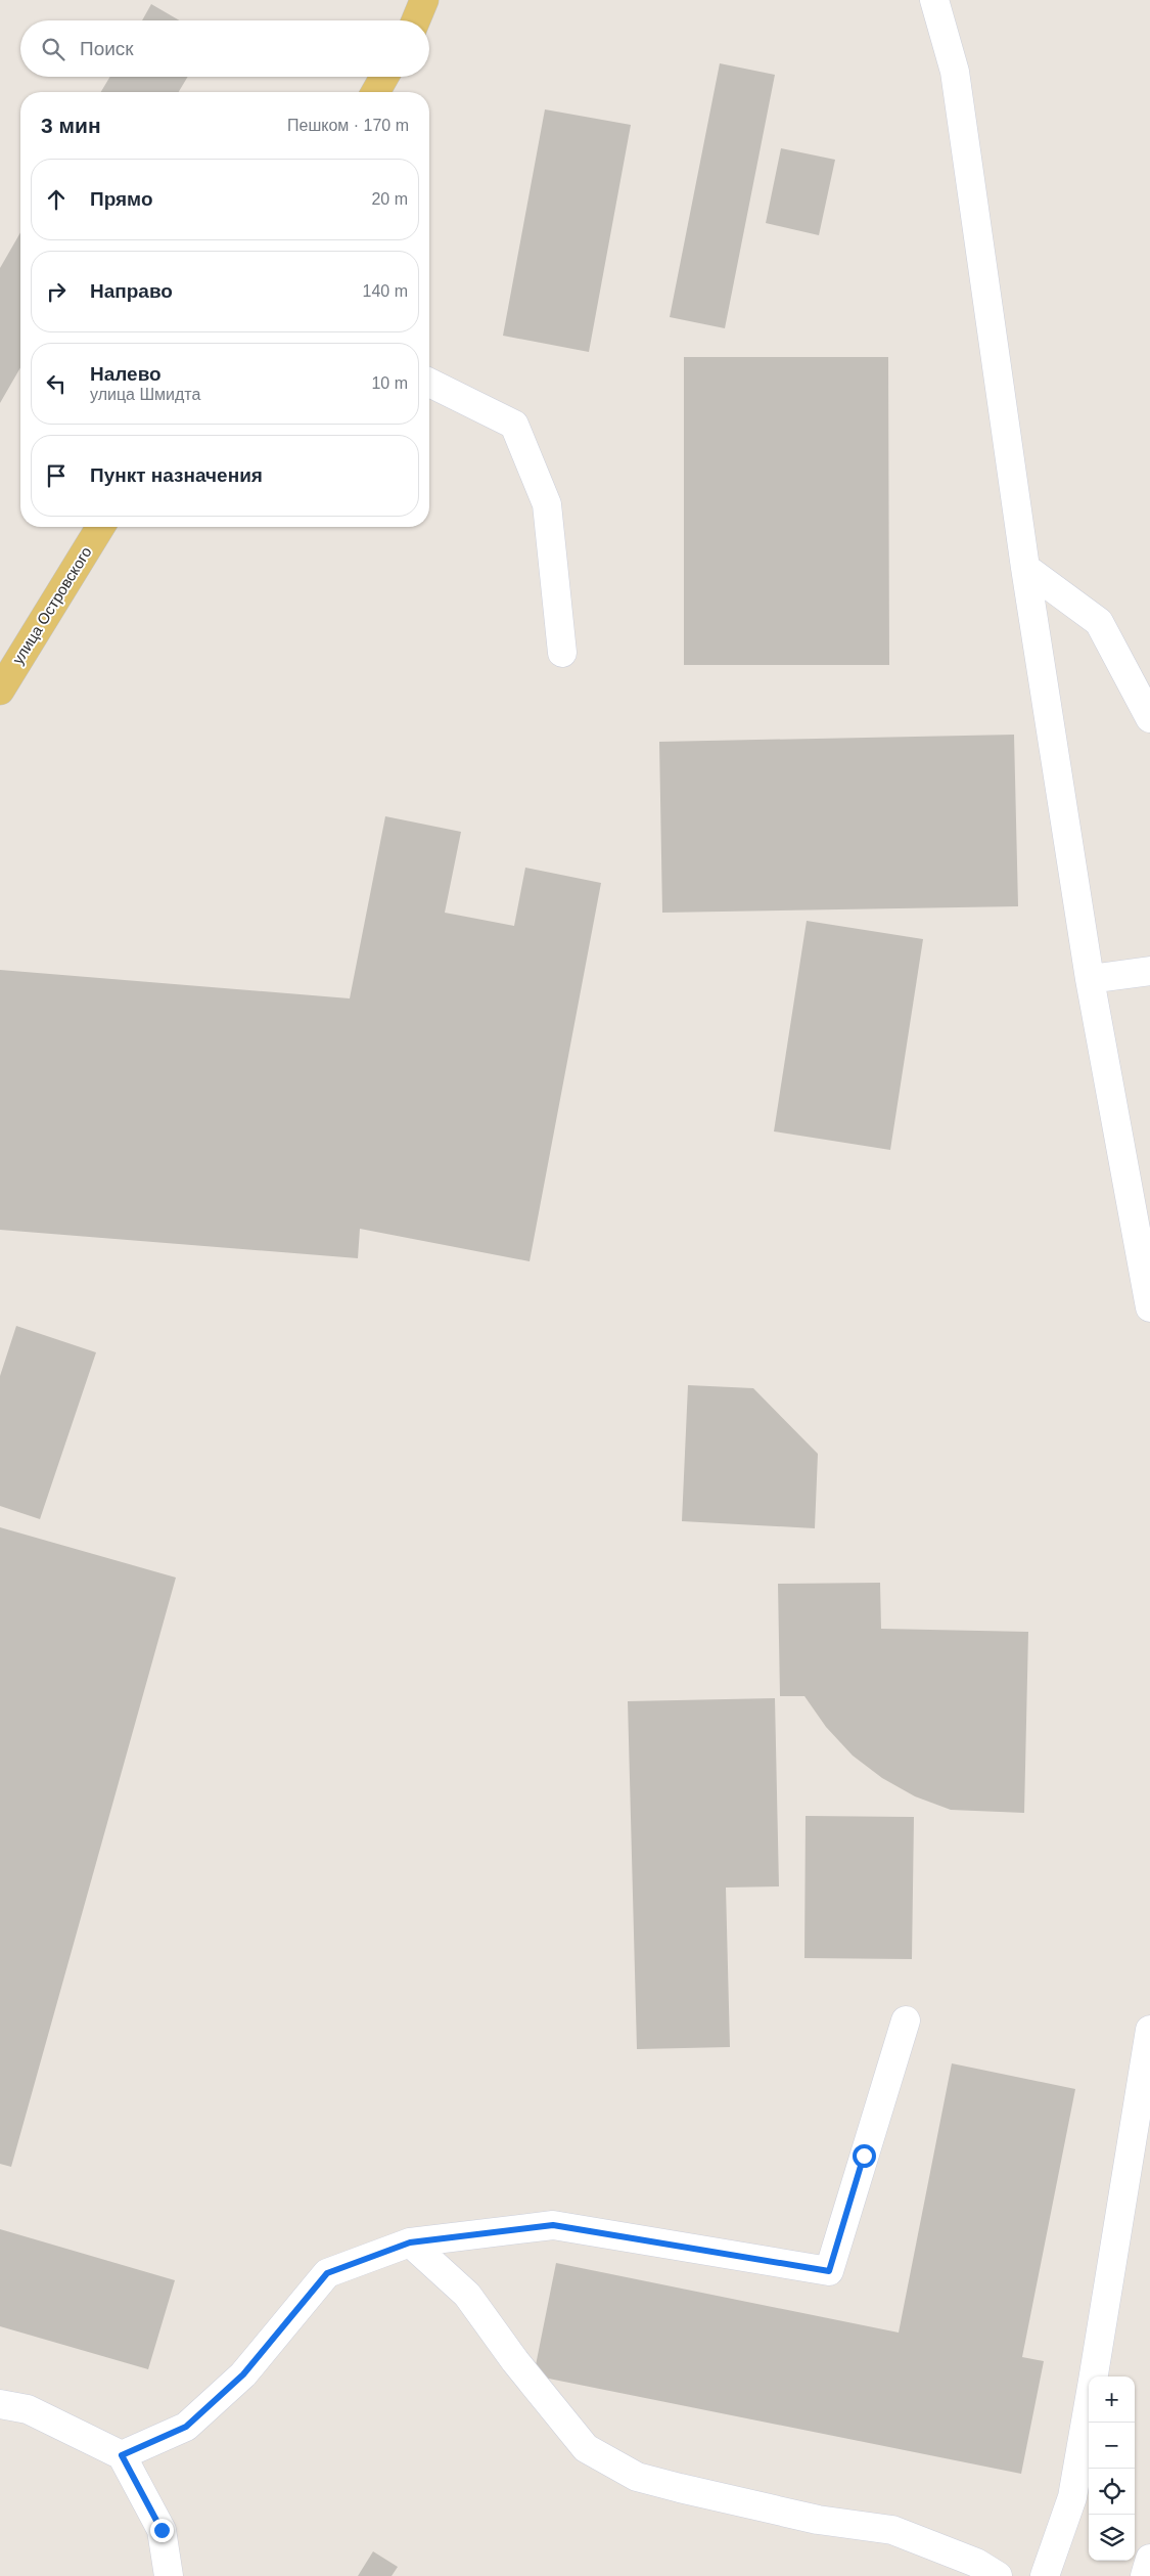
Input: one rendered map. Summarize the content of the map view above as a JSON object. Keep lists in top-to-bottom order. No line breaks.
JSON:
{"streets":{"main road":["улица Островского"]},"page":{"search":"Поиск","heading":["3 мин","Пешком · 170 m"],"list":[["Прямо","20 m"],["Направо","140 m"],["Налево","улица Шмидта","10 m"],"Пункт назначения"],"map_buttons":["+","−"]}}
